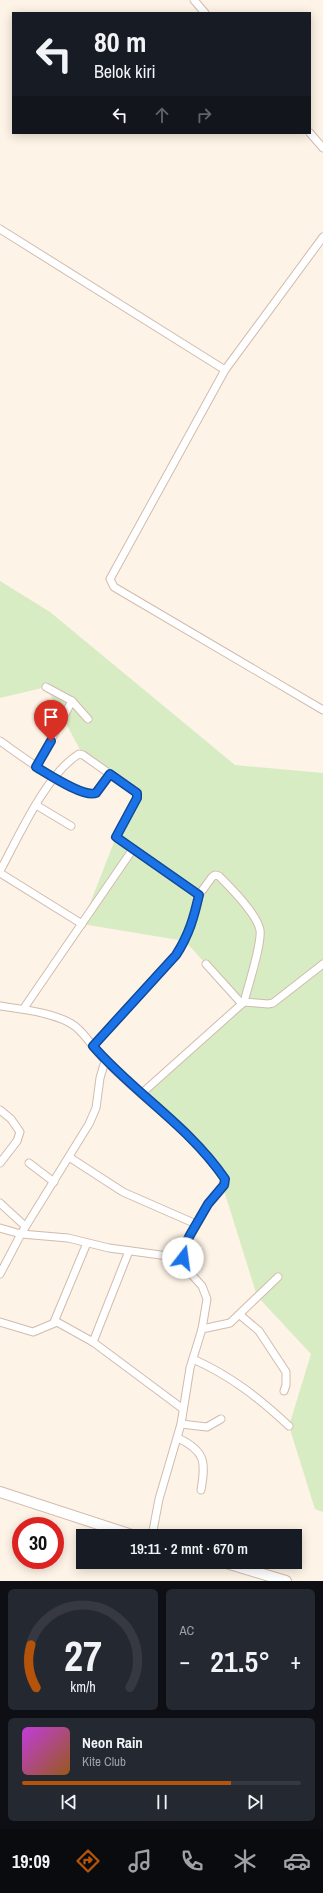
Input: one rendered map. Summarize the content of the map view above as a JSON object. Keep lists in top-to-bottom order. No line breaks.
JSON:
{"page":{"turn":["80 m","Belok kiri"],"limit":"30","trip":"19:11 · 2 mnt · 670 m","tile":"AC","heat":["−","21.5°","+"],"song":["Neon Rain","Kite Club"],"tabs":"19:09","gauge":["27","km/h"]}}
